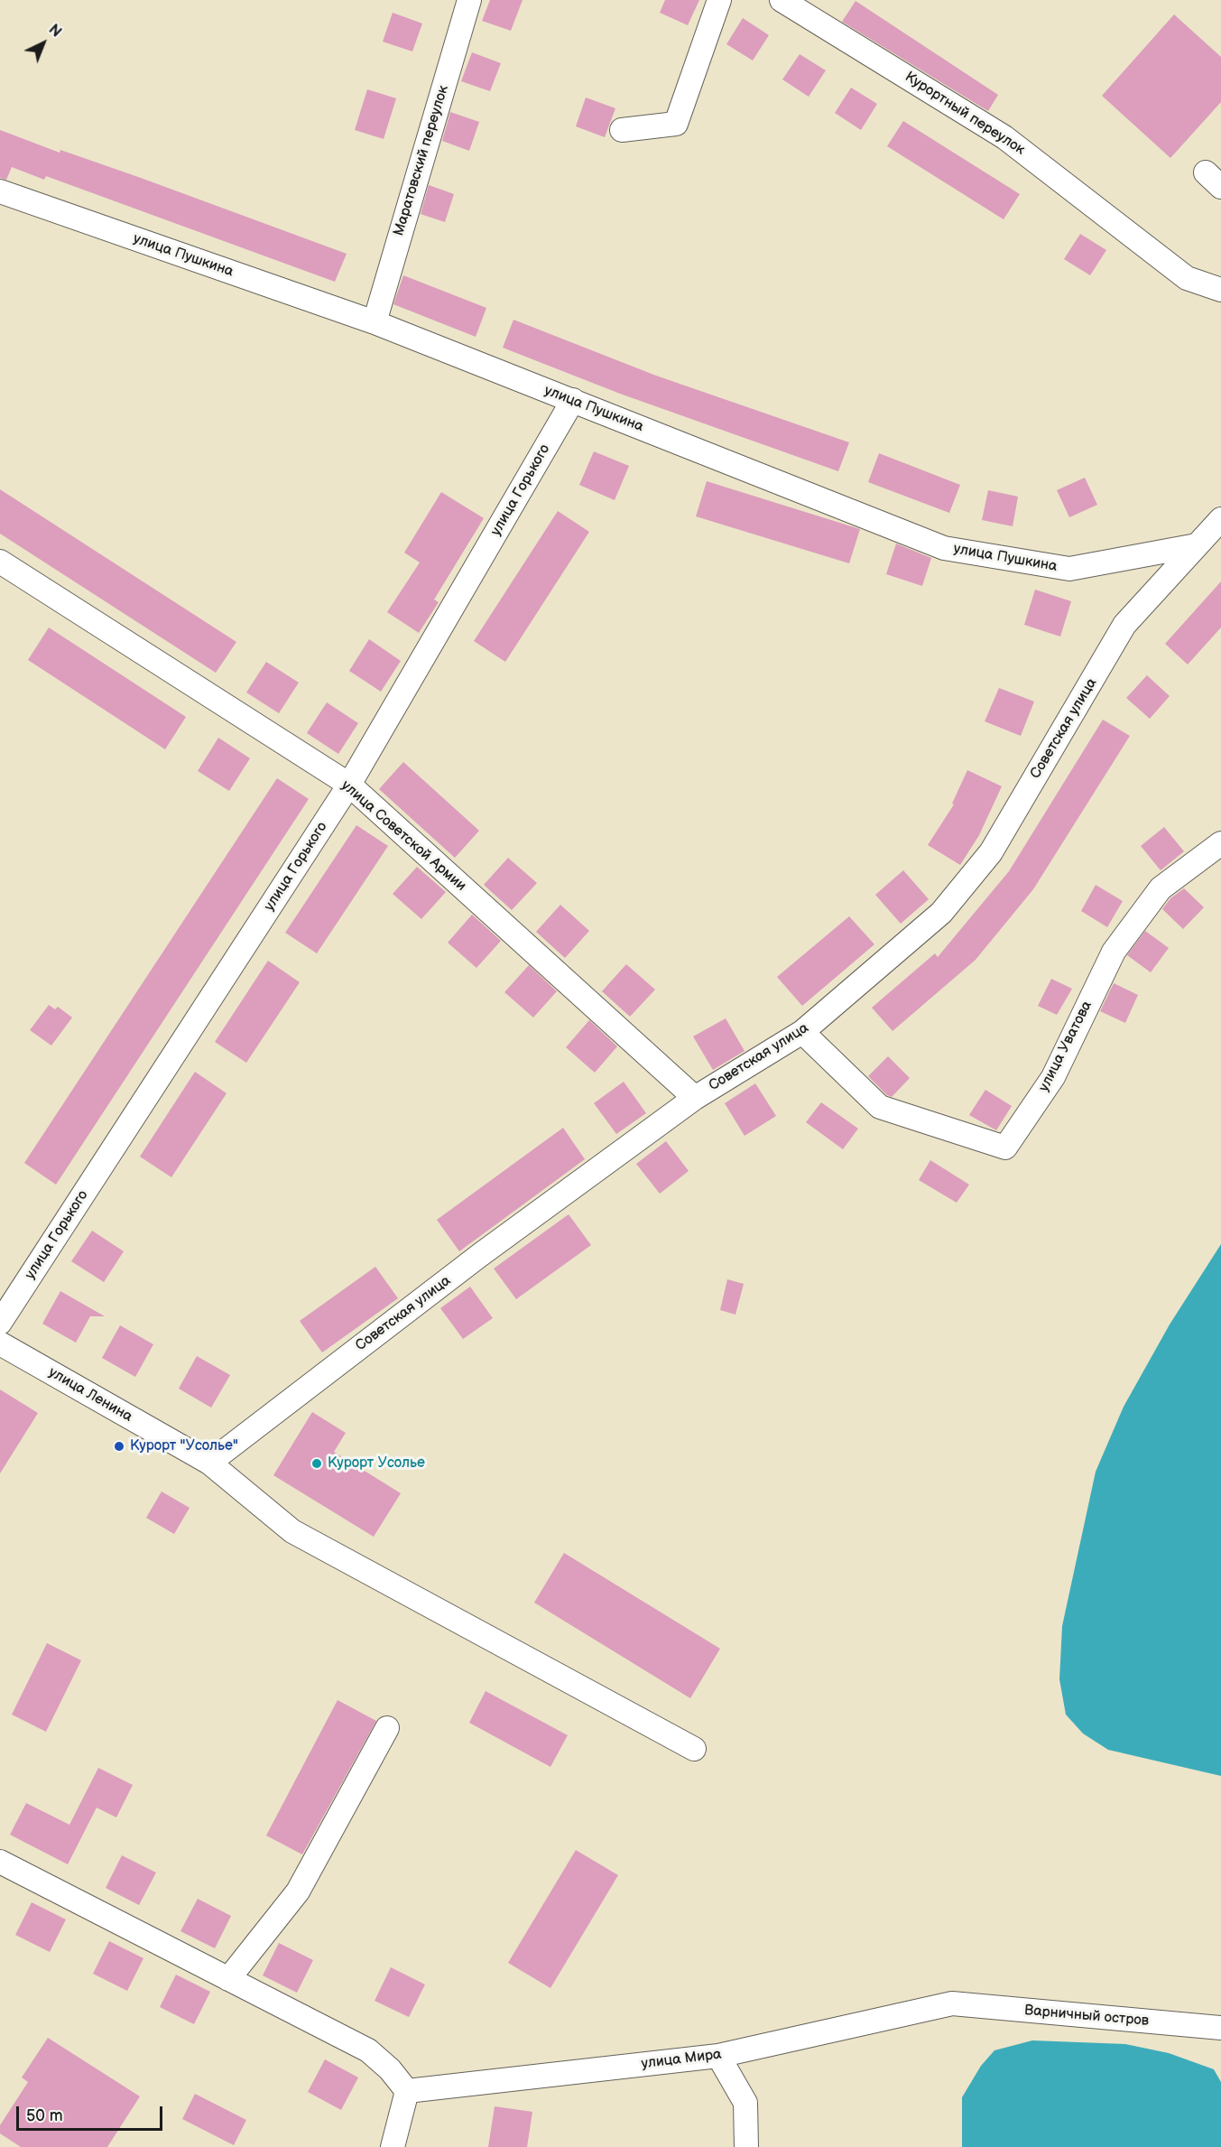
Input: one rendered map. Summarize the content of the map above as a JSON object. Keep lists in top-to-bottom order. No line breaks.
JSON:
{"streets":{"street":["Курортный переулок","Маратовский переулок","улица Пушкина","улица Горького","Советская улица","улица Советской Армии","улица Уватова","улица Ленина","Варничный остров","улица Мира"]},"crossings":[["Маратовский переулок","улица Пушкина"],["улица Пушкина","улица Горького"],["улица Пушкина","Советская улица"],["улица Горького","улица Советской Армии"],["Советская улица","улица Советской Армии"],["Советская улица","улица Уватова"],["Советская улица","улица Ленина"],["Варничный остров","улица Мира"]],"places":["Курорт \"Усолье\"","Курорт Усолье"],"scale_bar":"50 m","north":"top right"}
